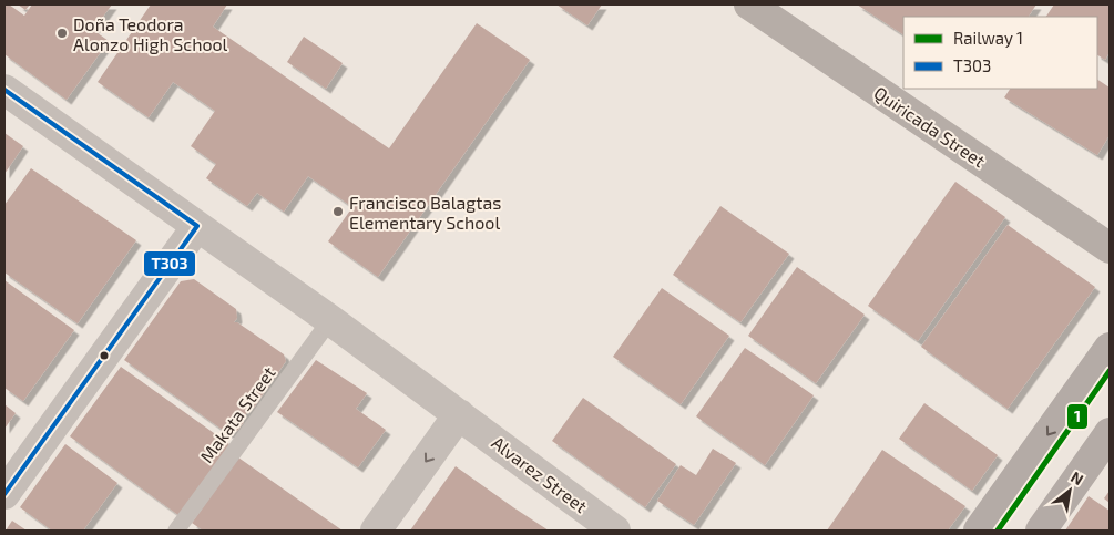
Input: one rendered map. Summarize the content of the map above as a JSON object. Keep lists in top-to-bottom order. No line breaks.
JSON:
{"streets":{"street":["Quiricada Street","Alvarez Street"],"lane":["Makata Street"]},"crossings":[["Makata Street","Alvarez Street"]],"places":["Doña Teodora Alonzo High School","Francisco Balagtas Elementary School"],"lines":["transit line T303","rail line 1"],"legend":["Railway 1","T303"],"north":"top right"}
